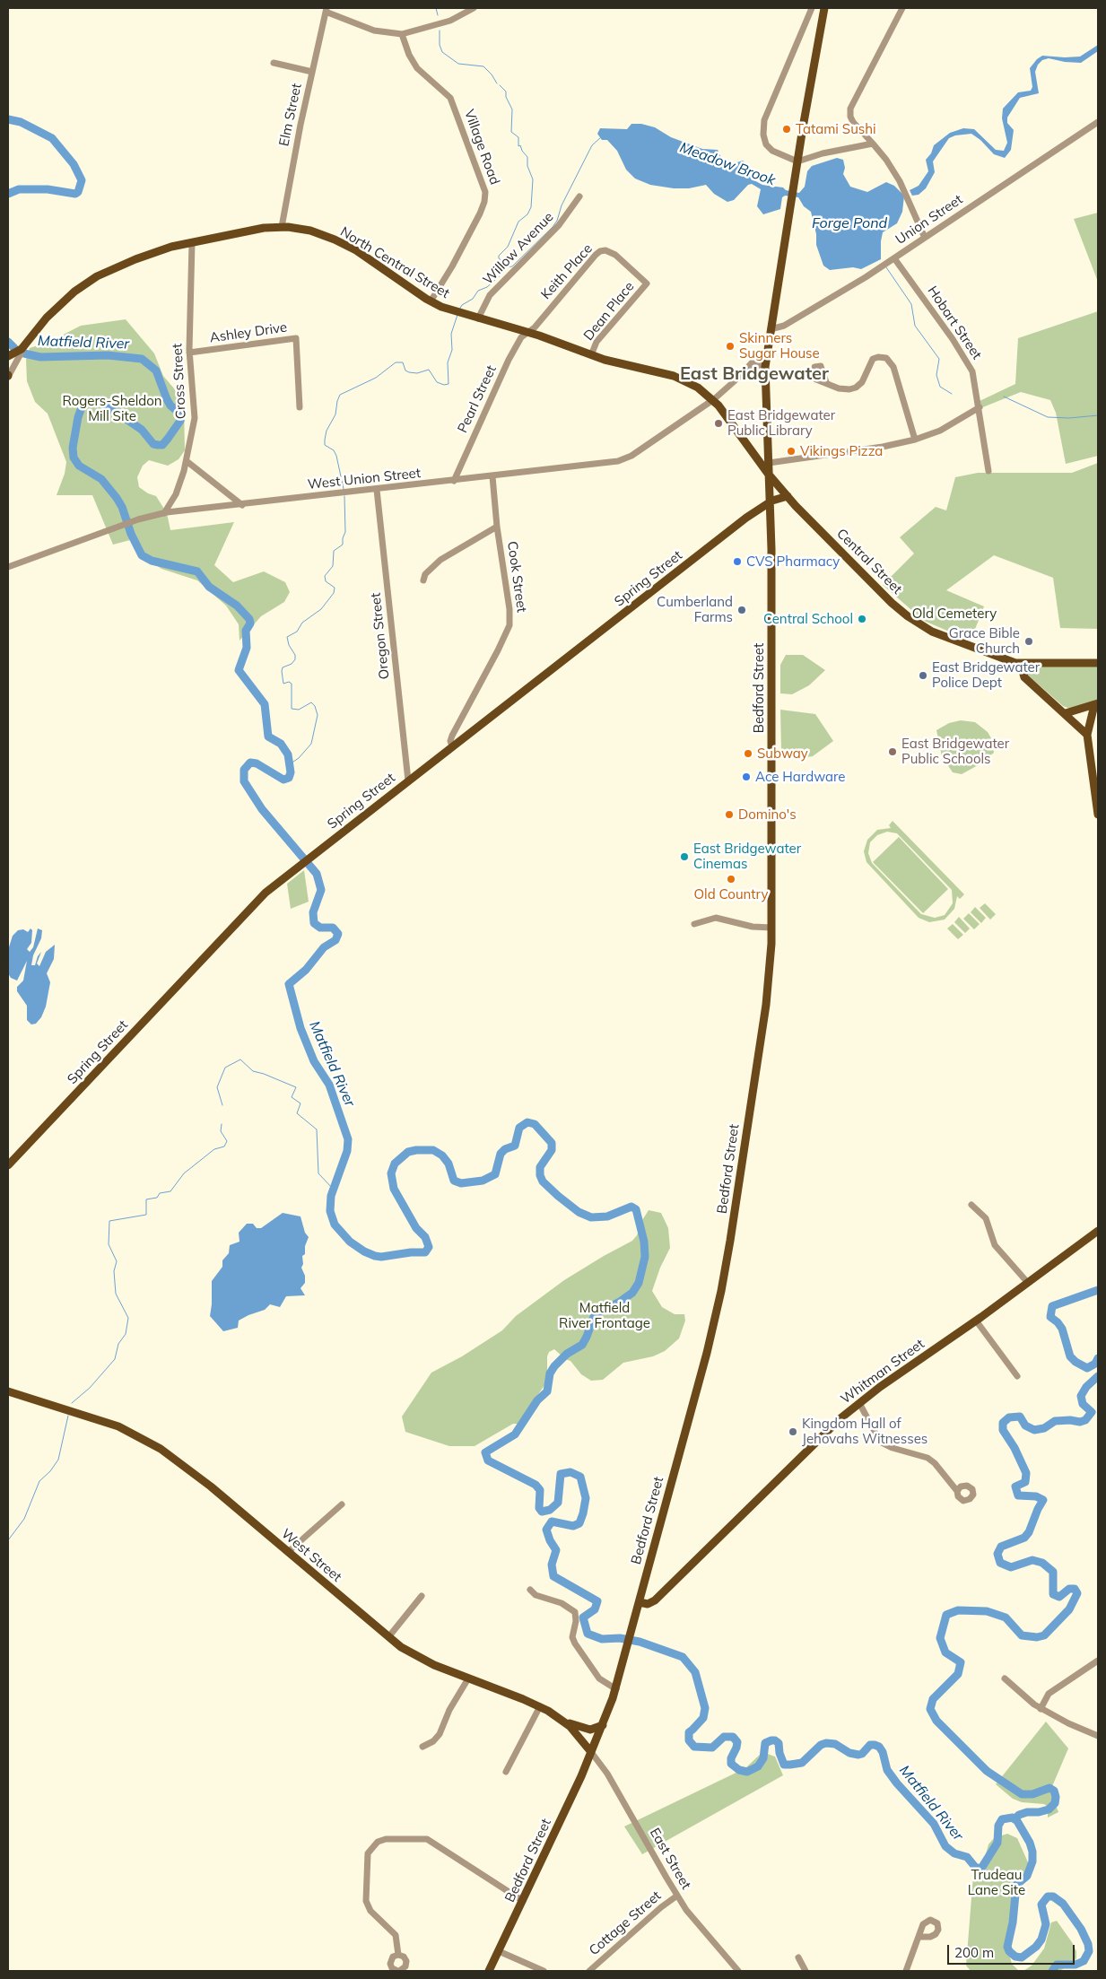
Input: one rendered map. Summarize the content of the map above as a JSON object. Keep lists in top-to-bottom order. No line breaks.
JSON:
{"streets":{"main road":["North Central Street","Central Street","Spring Street","Bedford Street","Whitman Street","West Street"],"street":["Elm Street","Village Road","Union Street","Willow Avenue","Keith Place","Dean Place","Hobart Street","Ashley Drive","Cross Street","Pearl Street","West Union Street","Cook Street","Oregon Street","East Street","Cottage Street"]},"crossings":[["Elm Street","North Central Street"],["Village Road","North Central Street"],["Union Street","Hobart Street"],["Union Street","Bedford Street"],["Willow Avenue","North Central Street"],["North Central Street","Keith Place"],["North Central Street","Dean Place"],["North Central Street","Cross Street"],["North Central Street","Pearl Street"],["North Central Street","West Union Street"],["North Central Street","Central Street"],["North Central Street","Bedford Street"],["Keith Place","Dean Place"],["Keith Place","Pearl Street"],["Ashley Drive","Cross Street"],["Cross Street","West Union Street"],["Pearl Street","West Union Street"],["West Union Street","Cook Street"],["West Union Street","Oregon Street"],["Central Street","Spring Street"],["Central Street","Bedford Street"],["Cook Street","Spring Street"],["Spring Street","Oregon Street"],["Spring Street","Bedford Street"],["Bedford Street","Whitman Street"],["Bedford Street","West Street"],["Bedford Street","East Street"],["West Street","East Street"],["East Street","Cottage Street"]],"districts":["East Bridgewater"],"water":["Meadow Brook","Forge Pond","Matfield River"],"parks":["Rogers-Sheldon Mill Site","Old Cemetery","Matfield River Frontage","Trudeau Lane Site"],"places":["Tatami Sushi","Skinners Sugar House","East Bridgewater Public Library","Vikings Pizza","CVS Pharmacy","Cumberland Farms","Central School","Grace Bible Church","East Bridgewater Police Dept","East Bridgewater Public Schools","Subway","Ace Hardware","Domino's","East Bridgewater Cinemas","Old Country","Kingdom Hall of Jehovahs Witnesses"],"scale_bar":"200 m"}
